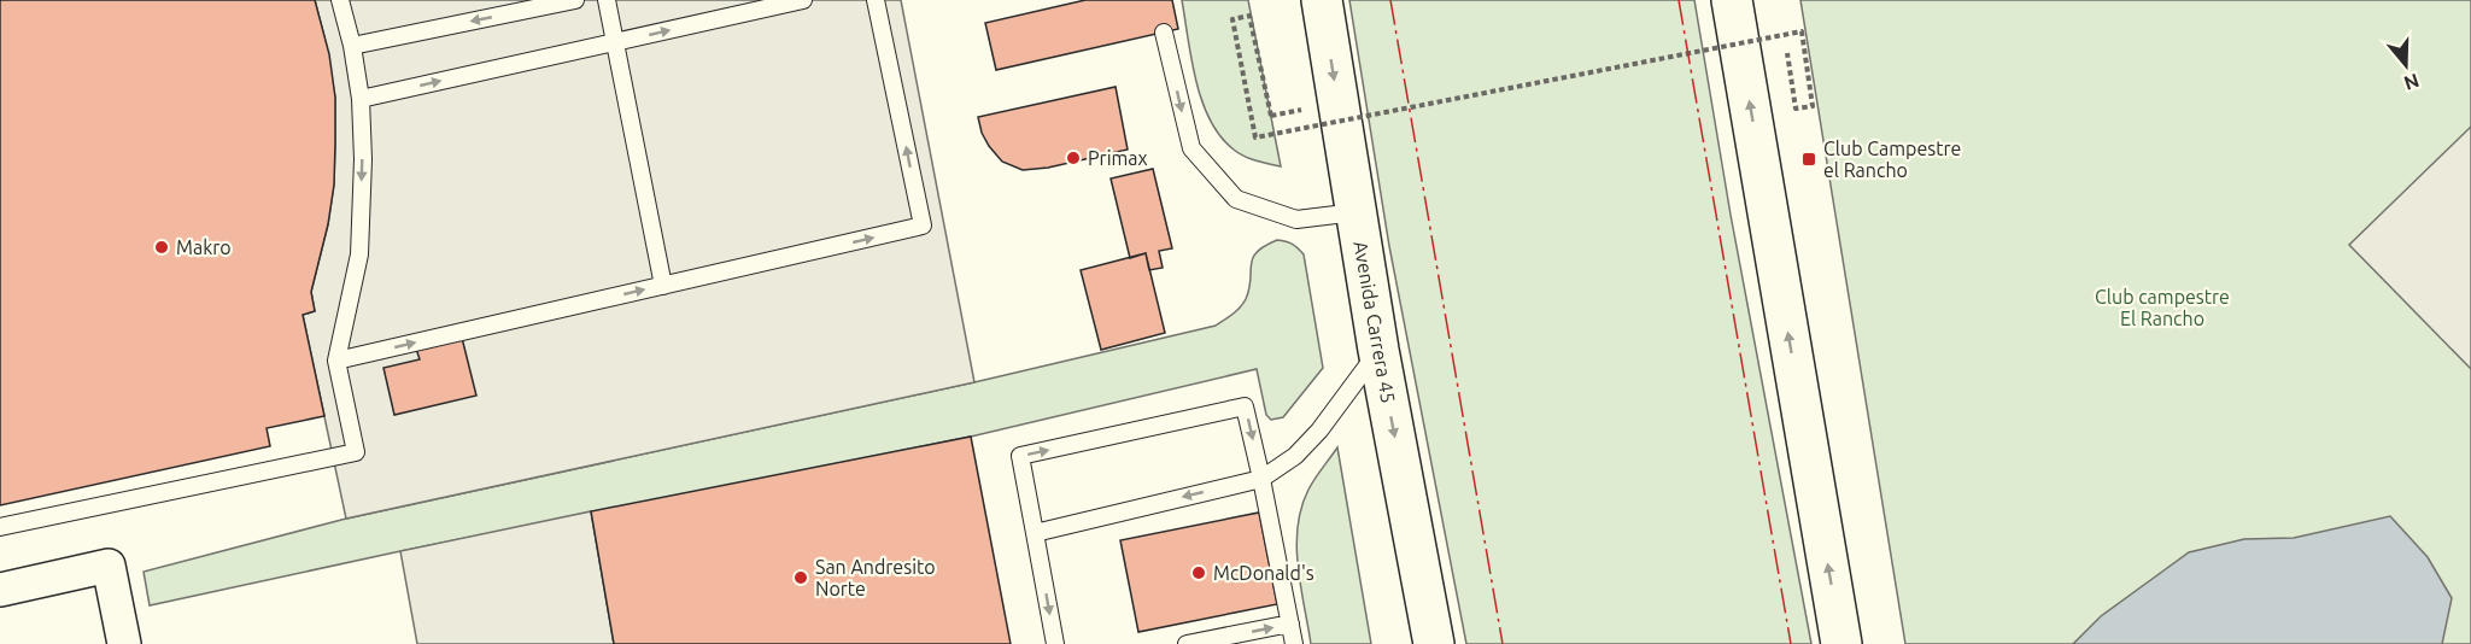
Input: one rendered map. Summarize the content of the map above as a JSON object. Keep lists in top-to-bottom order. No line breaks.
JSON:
{"streets":{"highway":["Avenida Carrera 45"]},"one_way":["Avenida Carrera 45"],"parks":["Club campestre El Rancho"],"places":{"other":["Primax","Makro","McDonald's","San Andresito Norte"],"transit":["Club Campestre el Rancho"]},"north":"bottom"}
